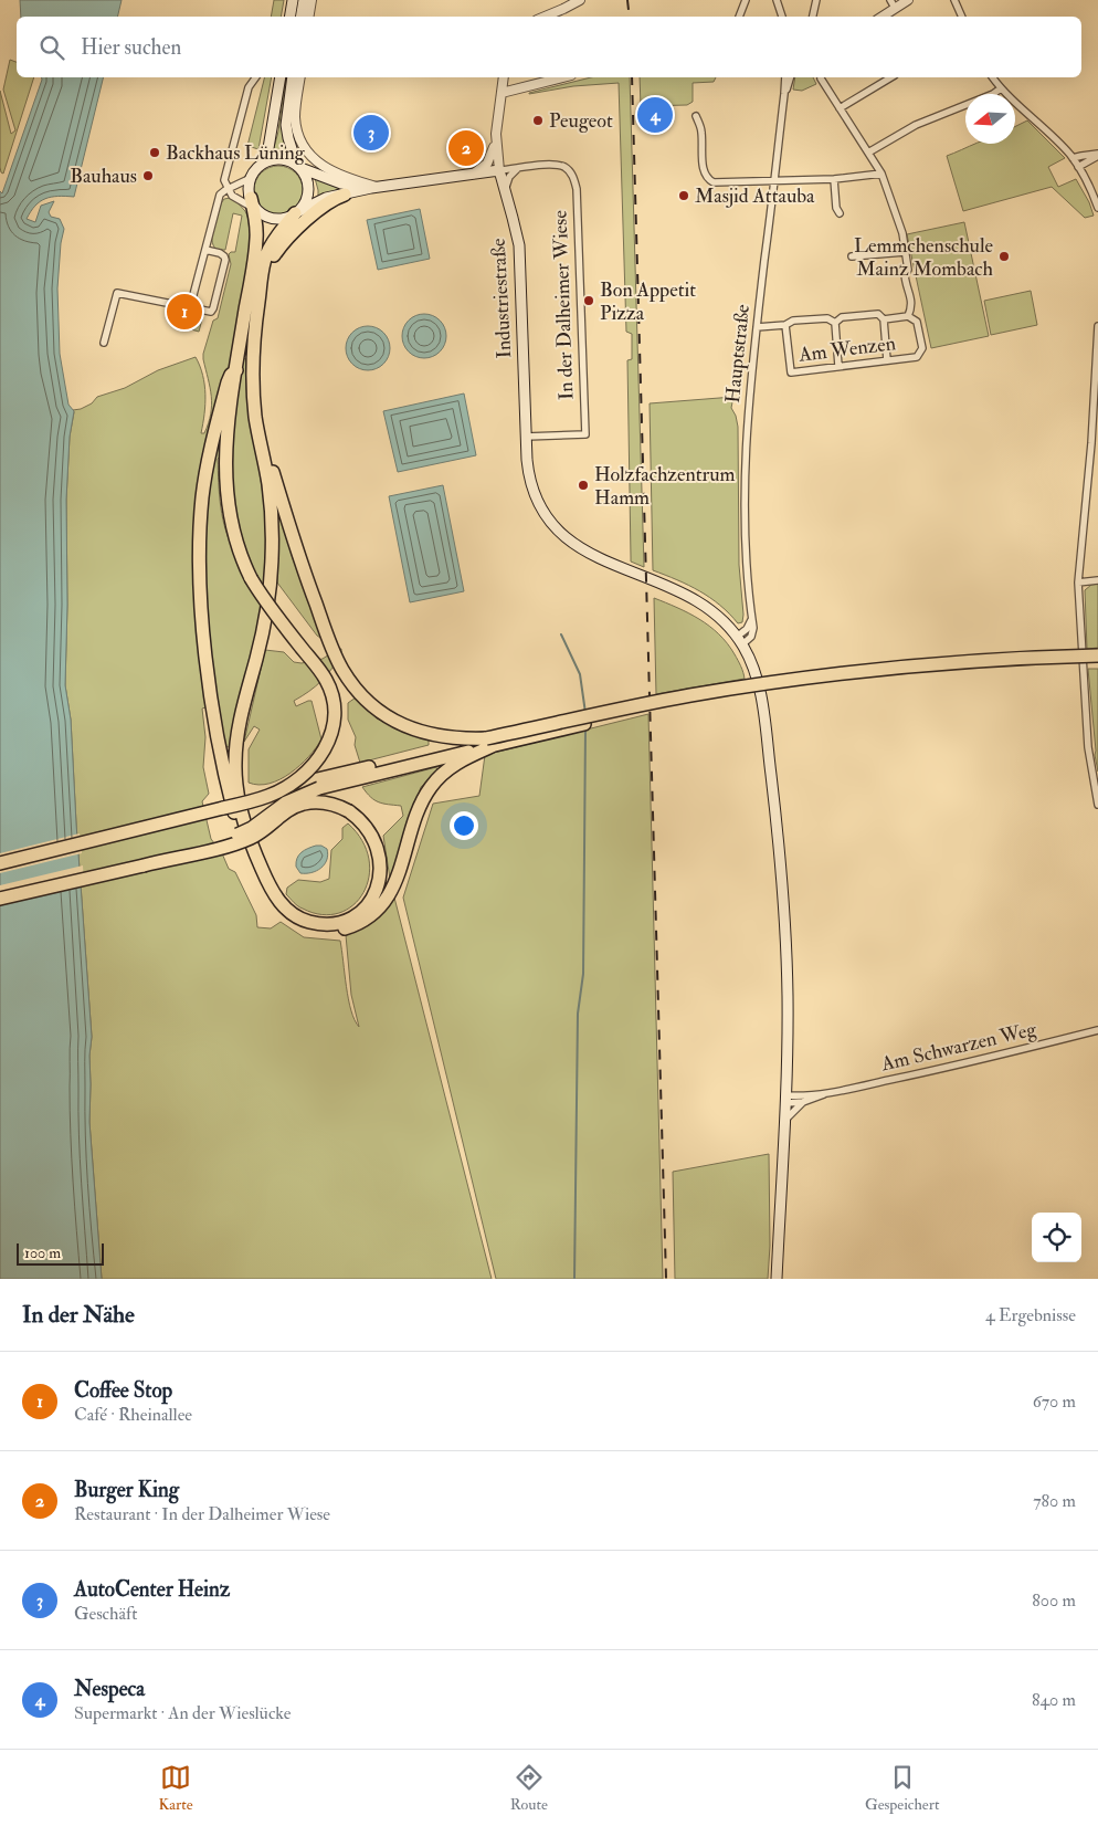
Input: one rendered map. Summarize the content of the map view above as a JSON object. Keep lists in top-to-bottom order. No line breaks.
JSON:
{"streets":{"main road":["Industriestraße","In der Dalheimer Wiese"],"street":["Am Wenzen","Hauptstraße","Am Schwarzen Weg"]},"crossings":[["Industriestraße","In der Dalheimer Wiese"],["Industriestraße","Hauptstraße"],["Industriestraße","Am Schwarzen Weg"]],"places":["Peugeot","Backhaus Lüning","Bauhaus","Masjid Attauba","Lemmchenschule Mainz Mombach","Bon Appetit Pizza","Holzfachzentrum Hamm"],"scale_bar":"100 m","north":"left","page":{"search":"Hier suchen","pins":["4","3","2","1"],"scale":"100 m","heading":["In der Nähe","4 Ergebnisse"],"list":[{"mark":"1","name":"Coffee Stop","note":"Café · Rheinallee","value":"670 m"},{"mark":"2","name":"Burger King","note":"Restaurant · In der Dalheimer Wiese","value":"780 m"},{"mark":"3","name":"AutoCenter Heinz","note":"Geschäft","value":"800 m"},{"mark":"4","name":"Nespeca","note":"Supermarkt · An der Wieslücke","value":"840 m"}],"nav":["Karte","Route","Gespeichert"]}}
